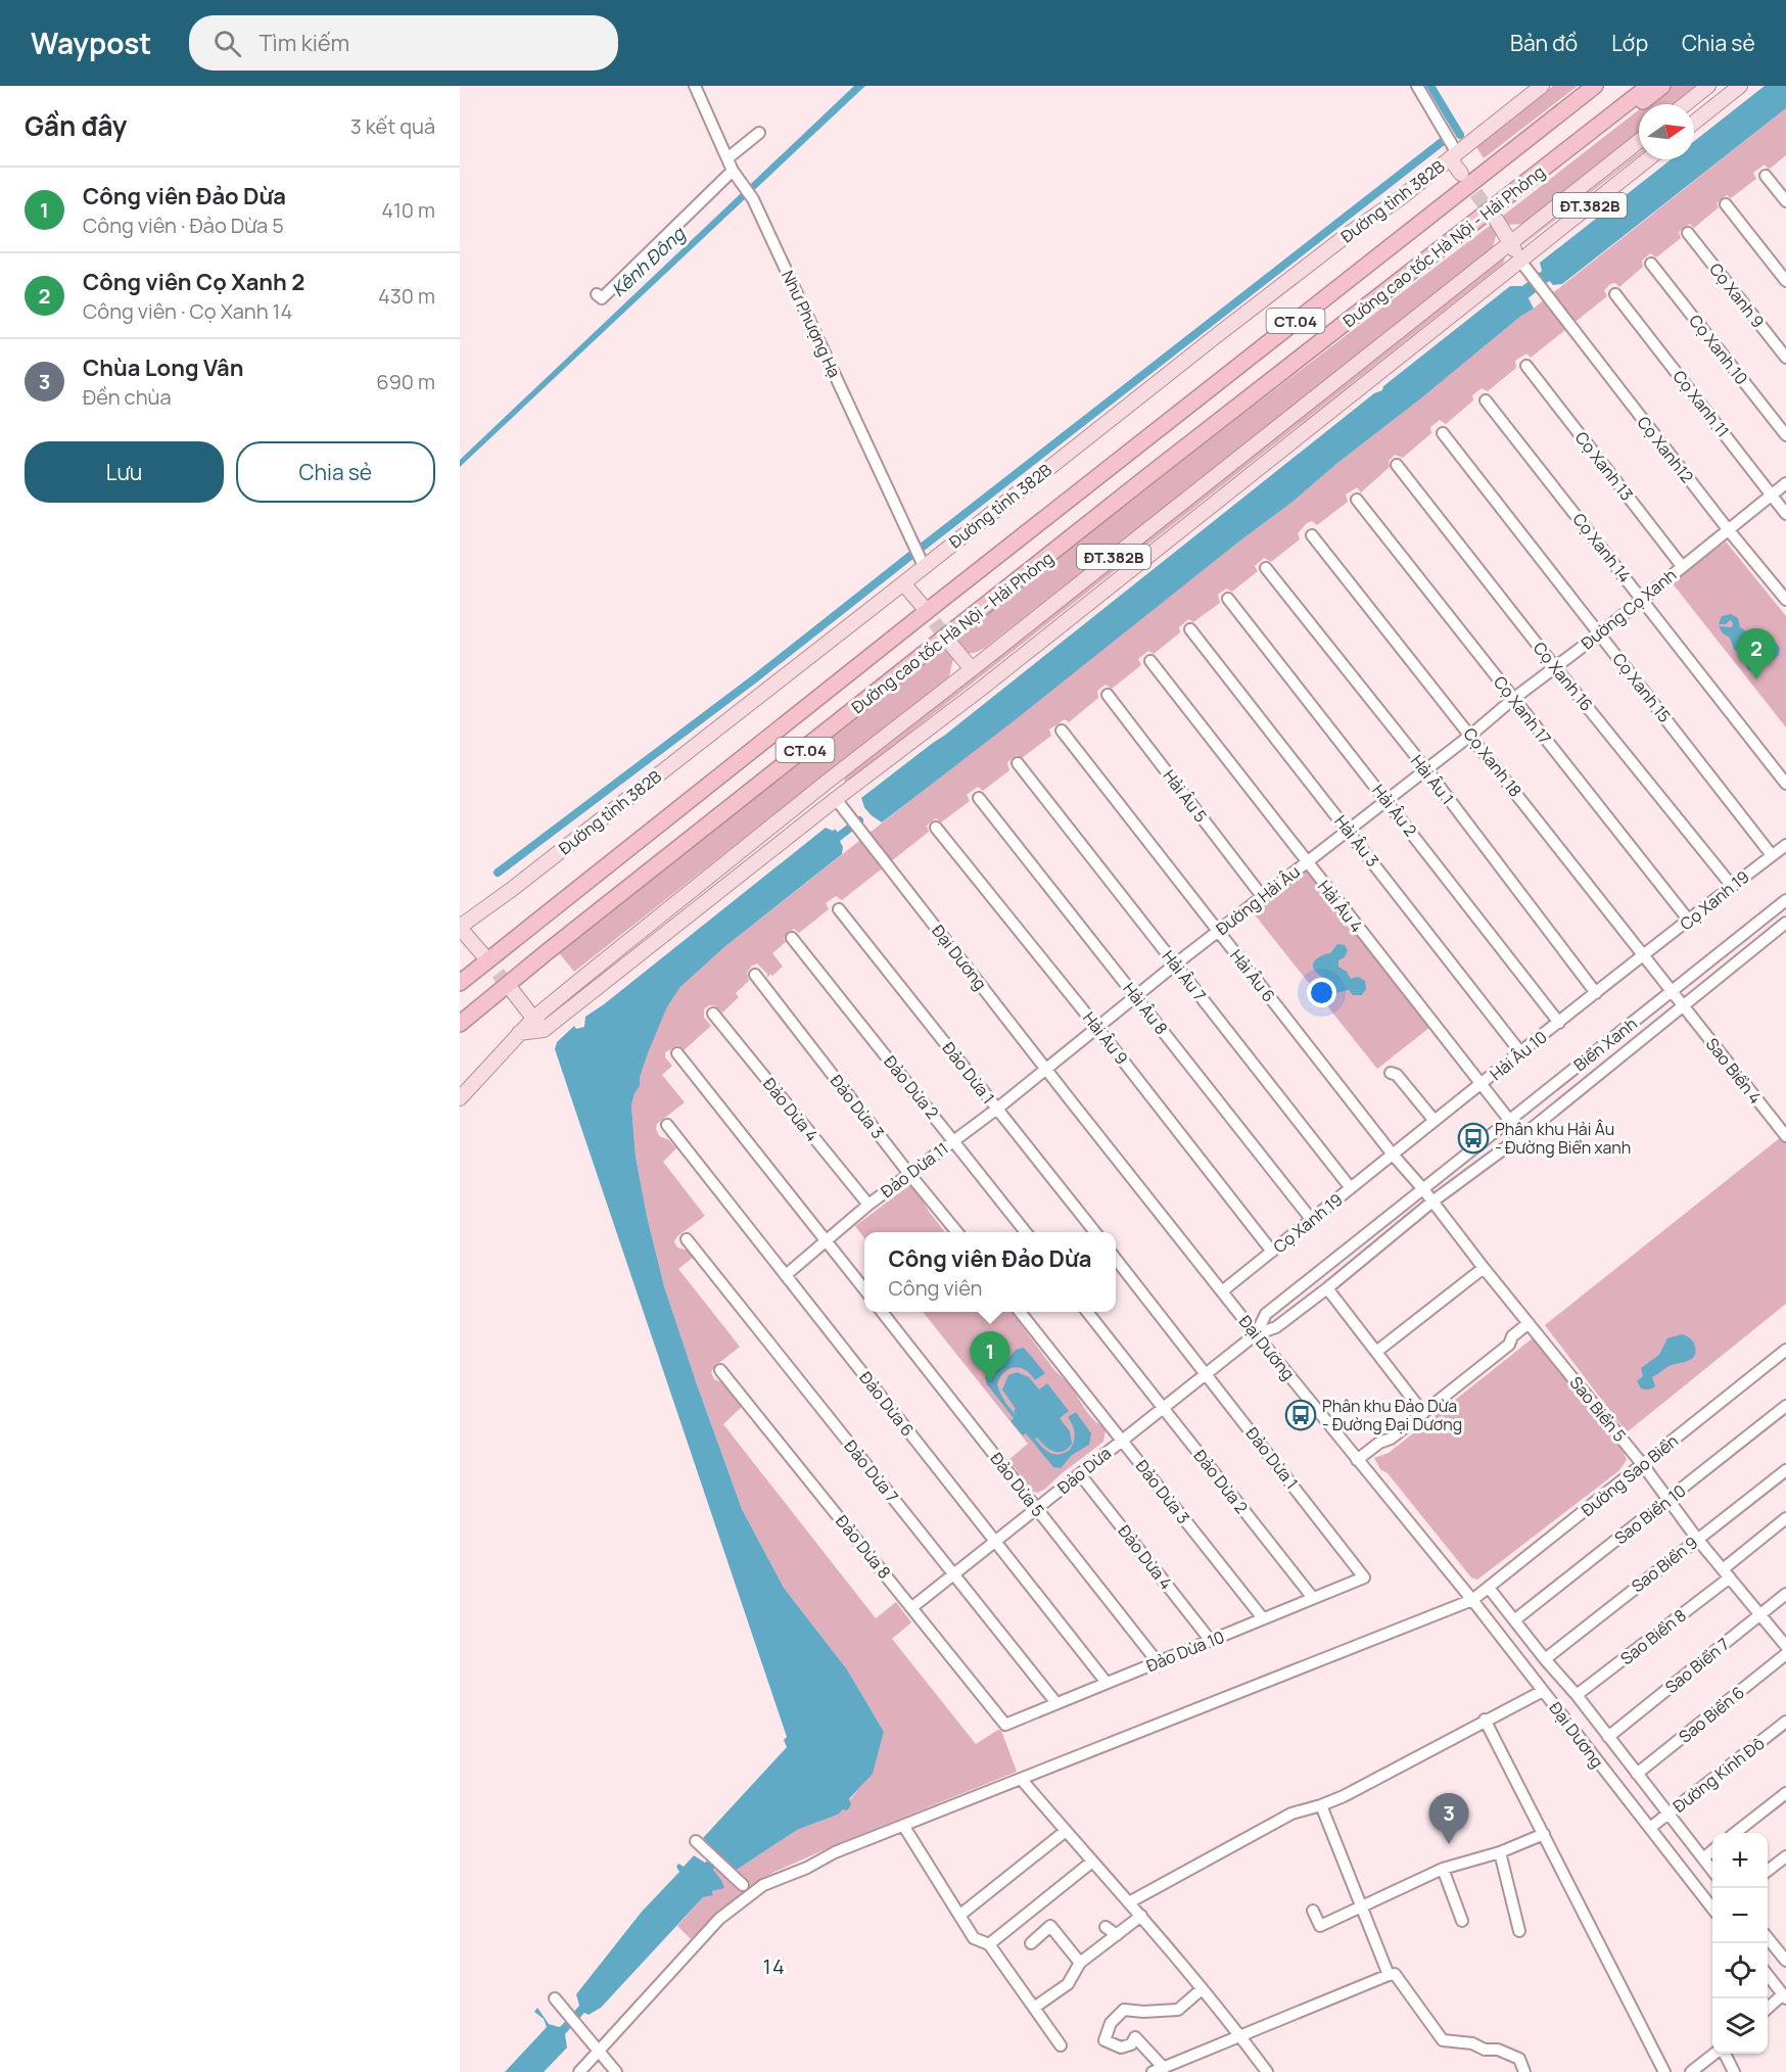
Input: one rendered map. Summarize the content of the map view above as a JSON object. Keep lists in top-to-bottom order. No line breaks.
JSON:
{"streets":{"highway":["Đường cao tốc Hà Nội - Hải Phòng","CT.04"],"main road":["Đường tỉnh 382B","ĐT.382B"],"street":["Cọ Xanh 9","Như Phượng Hạ","Cọ Xanh 10","Cọ Xanh 11","Cọ Xanh12","Cọ Xanh 13","Cọ Xanh 14","Đường Cọ Xanh","Cọ Xanh 16","Cọ Xanh 15","Cọ Xanh 17","Cọ Xanh 18","Hải Âu 1","Hải Âu 5","Hải Âu 2","Hải Âu 3","Đường Hải Âu","Cọ Xanh 19","Hải Âu 4","Đại Dương","Hải Âu 7","Hải Âu 6","Hải Âu 8","Hải Âu 9","Biển Xanh","Hải Âu 10","Sao Biển 4","Đảo Dừa 1","Đảo Dừa 2","Đảo Dừa 3","Đảo Dừa 4","Đảo Dừa 11","Đảo Dừa 6","Sao Biển 5","Đảo Dừa","Đảo Dừa 7","Đường Sao Biển","Đảo Dừa 5","Sao Biển 10","Đảo Dừa 8","Sao Biển 9","Sao Biển 8","Đảo Dừa 10","Sao Biển 7","Sao Biển 6","Đường Kinh Đô"]},"crossings":[["Đường tỉnh 382B","Như Phượng Hạ"],["ĐT.382B","Cọ Xanh12"],["ĐT.382B","Đại Dương"],["Cọ Xanh 11","Đường Cọ Xanh"],["Cọ Xanh12","Đường Cọ Xanh"],["Cọ Xanh 13","Đường Cọ Xanh"],["Cọ Xanh 14","Đường Cọ Xanh"],["Đường Cọ Xanh","Cọ Xanh 16"],["Đường Cọ Xanh","Cọ Xanh 15"],["Đường Cọ Xanh","Cọ Xanh 17"],["Đường Cọ Xanh","Cọ Xanh 18"],["Đường Cọ Xanh","Đường Hải Âu"],["Cọ Xanh 16","Cọ Xanh 19"],["Cọ Xanh 15","Cọ Xanh 19"],["Cọ Xanh 17","Cọ Xanh 19"],["Cọ Xanh 18","Đường Hải Âu"],["Cọ Xanh 18","Cọ Xanh 19"],["Cọ Xanh 18","Biển Xanh"],["Cọ Xanh 18","Hải Âu 10"],["Cọ Xanh 18","Sao Biển 4"],["Hải Âu 1","Đường Hải Âu"],["Hải Âu 1","Hải Âu 10"],["Hải Âu 5","Đường Hải Âu"],["Hải Âu 2","Đường Hải Âu"],["Hải Âu 2","Hải Âu 10"],["Hải Âu 3","Đường Hải Âu"],["Hải Âu 3","Hải Âu 10"],["Đường Hải Âu","Hải Âu 4"],["Đường Hải Âu","Đại Dương"],["Đường Hải Âu","Hải Âu 7"],["Đường Hải Âu","Hải Âu 6"],["Đường Hải Âu","Hải Âu 8"],["Đường Hải Âu","Hải Âu 9"],["Đường Hải Âu","Đảo Dừa 11"],["Cọ Xanh 19","Đại Dương"],["Cọ Xanh 19","Hải Âu 7"],["Cọ Xanh 19","Hải Âu 6"],["Cọ Xanh 19","Hải Âu 8"],["Cọ Xanh 19","Hải Âu 9"],["Cọ Xanh 19","Hải Âu 10"],["Hải Âu 4","Biển Xanh"],["Hải Âu 4","Hải Âu 10"],["Đại Dương","Biển Xanh"],["Đại Dương","Đảo Dừa 11"],["Đại Dương","Đảo Dừa"],["Đại Dương","Đường Sao Biển"],["Đại Dương","Đường Kinh Đô"],["Hải Âu 6","Biển Xanh"],["Hải Âu 6","Hải Âu 10"],["Biển Xanh","Sao Biển 4"],["Biển Xanh","Sao Biển 5"],["Biển Xanh","Đảo Dừa"],["Đảo Dừa 1","Đảo Dừa 11"],["Đảo Dừa 1","Đảo Dừa"],["Đảo Dừa 1","Đảo Dừa 10"],["Đảo Dừa 2","Đảo Dừa 11"],["Đảo Dừa 2","Đảo Dừa"],["Đảo Dừa 2","Đảo Dừa 10"],["Đảo Dừa 3","Đảo Dừa 11"],["Đảo Dừa 3","Đảo Dừa"],["Đảo Dừa 3","Đảo Dừa 10"],["Đảo Dừa 4","Đảo Dừa 11"],["Đảo Dừa 4","Đảo Dừa"],["Đảo Dừa 4","Đảo Dừa 10"],["Đảo Dừa 11","Đảo Dừa 6"],["Đảo Dừa 6","Đảo Dừa"],["Đảo Dừa 6","Đảo Dừa 10"],["Sao Biển 5","Đường Sao Biển"],["Sao Biển 5","Sao Biển 10"],["Sao Biển 5","Sao Biển 9"],["Sao Biển 5","Sao Biển 8"],["Sao Biển 5","Sao Biển 7"],["Đảo Dừa","Đảo Dừa 7"],["Đảo Dừa","Đảo Dừa 5"],["Đảo Dừa","Đảo Dừa 8"],["Đảo Dừa 7","Đảo Dừa 10"],["Đảo Dừa 5","Đảo Dừa 10"],["Đảo Dừa 8","Đảo Dừa 10"]],"districts":["14"],"water":["Kênh Đông"],"places":{"bus stop":["Phân khu Hải Âu - Đường Biển xanh","Phân khu Đảo Dừa - Đường Đại Dương"]},"north":"right","page":{"header":"Waypost","search":"Tìm kiếm","nav":["Bản đồ","Lớp","Chia sẻ"],"heading":["Gần đây","3 kết quả"],"list":[{"mark":"1","name":"Công viên Đảo Dừa","note":"Công viên · Đảo Dừa 5","value":"410 m"},{"mark":"2","name":"Công viên Cọ Xanh 2","note":"Công viên · Cọ Xanh 14","value":"430 m"},{"mark":"3","name":"Chùa Long Vân","note":"Đền chùa","value":"690 m"}],"buttons":["Lưu","Chia sẻ"],"pins":["2","1","3"],"popup":["Công viên Đảo Dừa","Công viên"],"map_buttons":["+","−"]}}
